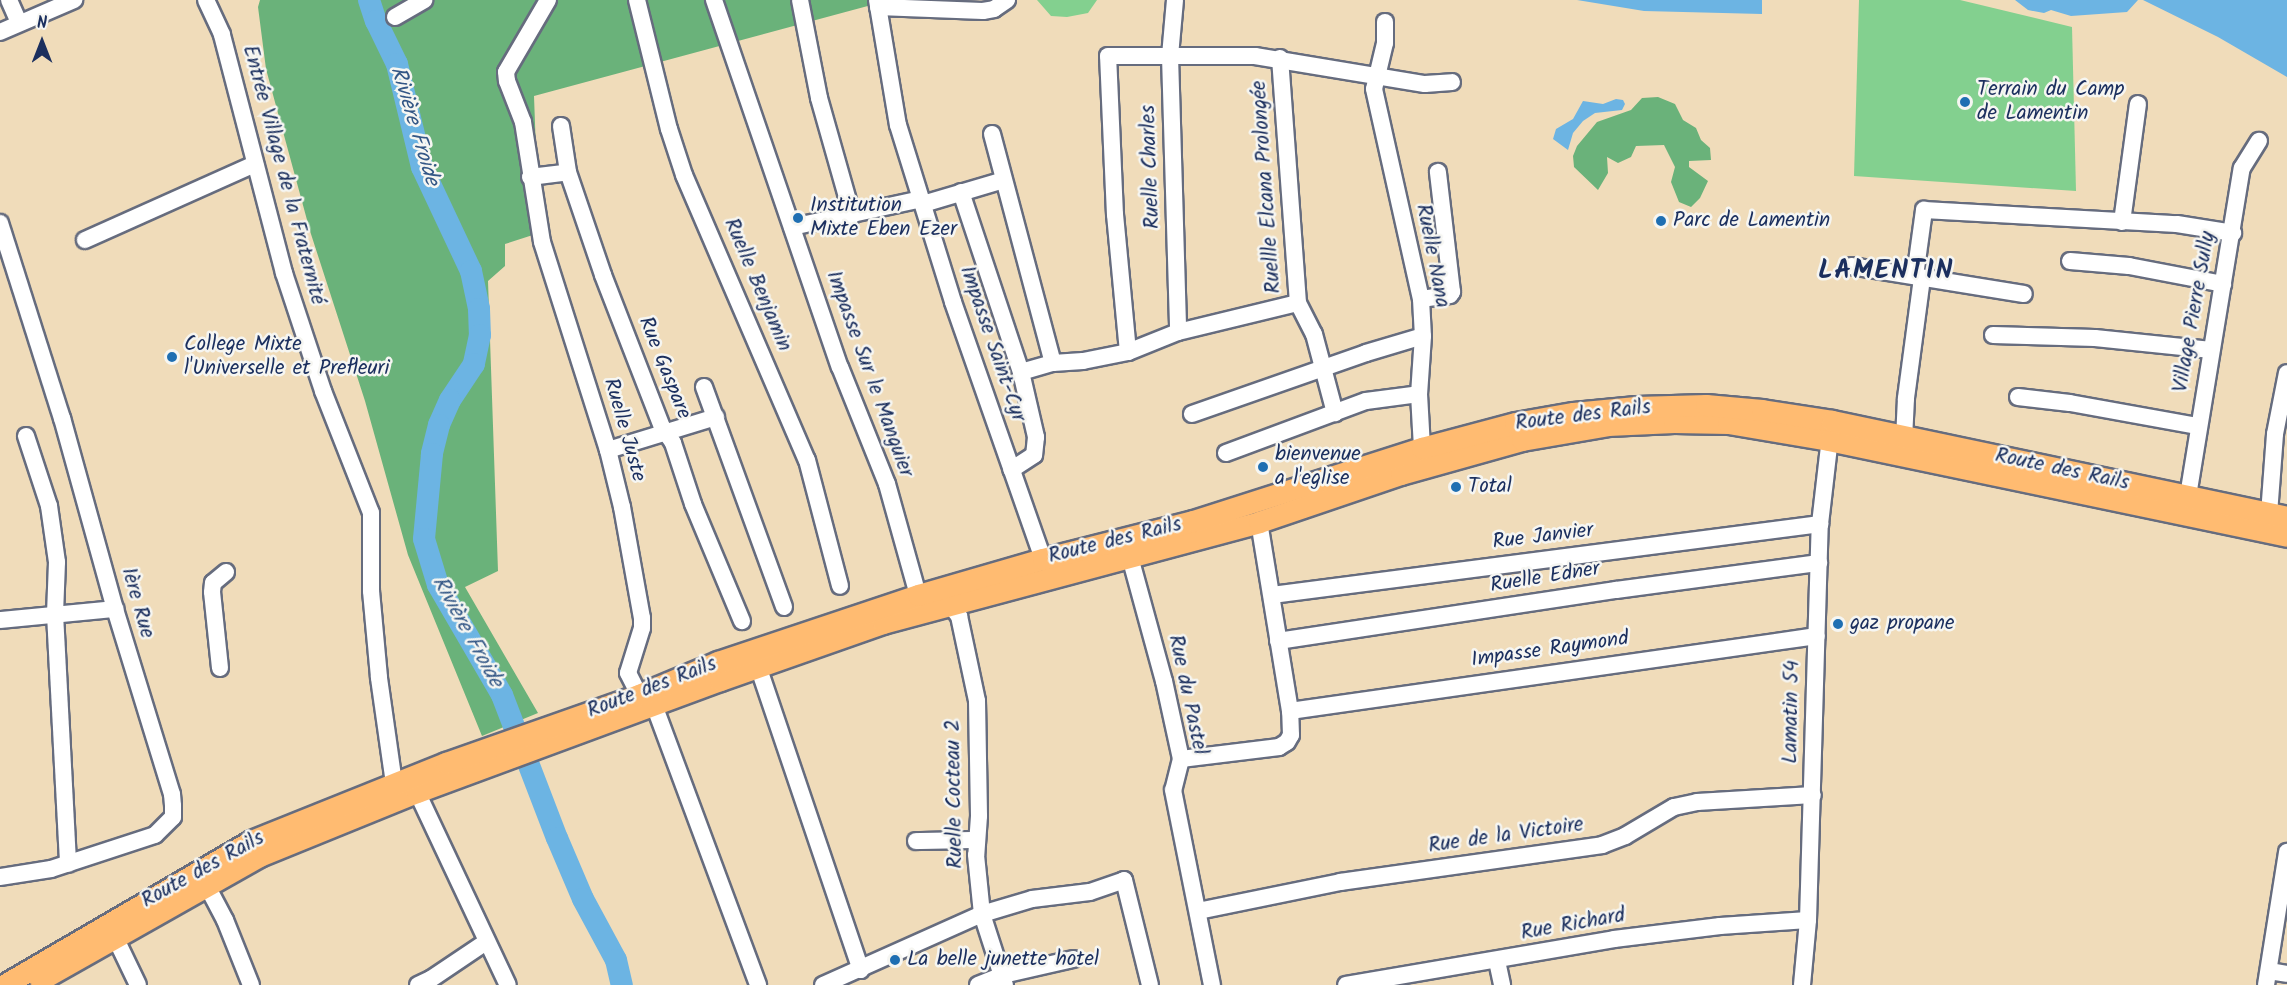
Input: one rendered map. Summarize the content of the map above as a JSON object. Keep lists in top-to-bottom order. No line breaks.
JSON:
{"streets":{"main road":["Route des Rails"],"street":["Ruelle Charles","Entrée Village de la Fraternité","Ruellle Elcana Prolongée","Ruelle Nana","Ruelle Benjamin","Village Pierre Sully","Impasse Saint-Cyr","Rue Gaspare","Impasse Sur le Manguier","Ruelle Juste","Rue Janvier","Ruelle Edner","1ère Rue","Impasse Raymond","Rue du Pastel","Lamatin 54","Ruelle Cocteau 2","Rue de la Victoire","Rue Richard"]},"crossings":[["Entrée Village de la Fraternité","Route des Rails"],["Ruelle Nana","Route des Rails"],["Village Pierre Sully","Route des Rails"],["Impasse Saint-Cyr","Route des Rails"],["Impasse Sur le Manguier","Route des Rails"],["Route des Rails","Ruelle Juste"],["Route des Rails","Rue du Pastel"],["Route des Rails","Lamatin 54"],["Route des Rails","Ruelle Cocteau 2"],["Rue Janvier","Lamatin 54"],["Ruelle Edner","Lamatin 54"],["Impasse Raymond","Lamatin 54"],["Rue du Pastel","Rue de la Victoire"],["Lamatin 54","Rue de la Victoire"],["Lamatin 54","Rue Richard"]],"districts":["LAMENTIN"],"water":["Rivière Froide"],"places":["Terrain du Camp de Lamentin","Institution Mixte Eben Ezer","Parc de Lamentin","College Mixte l'Universelle et Prefleuri","bienvenue a l'eglise","Total","gaz propane","La belle junette hotel"],"north":"top"}
